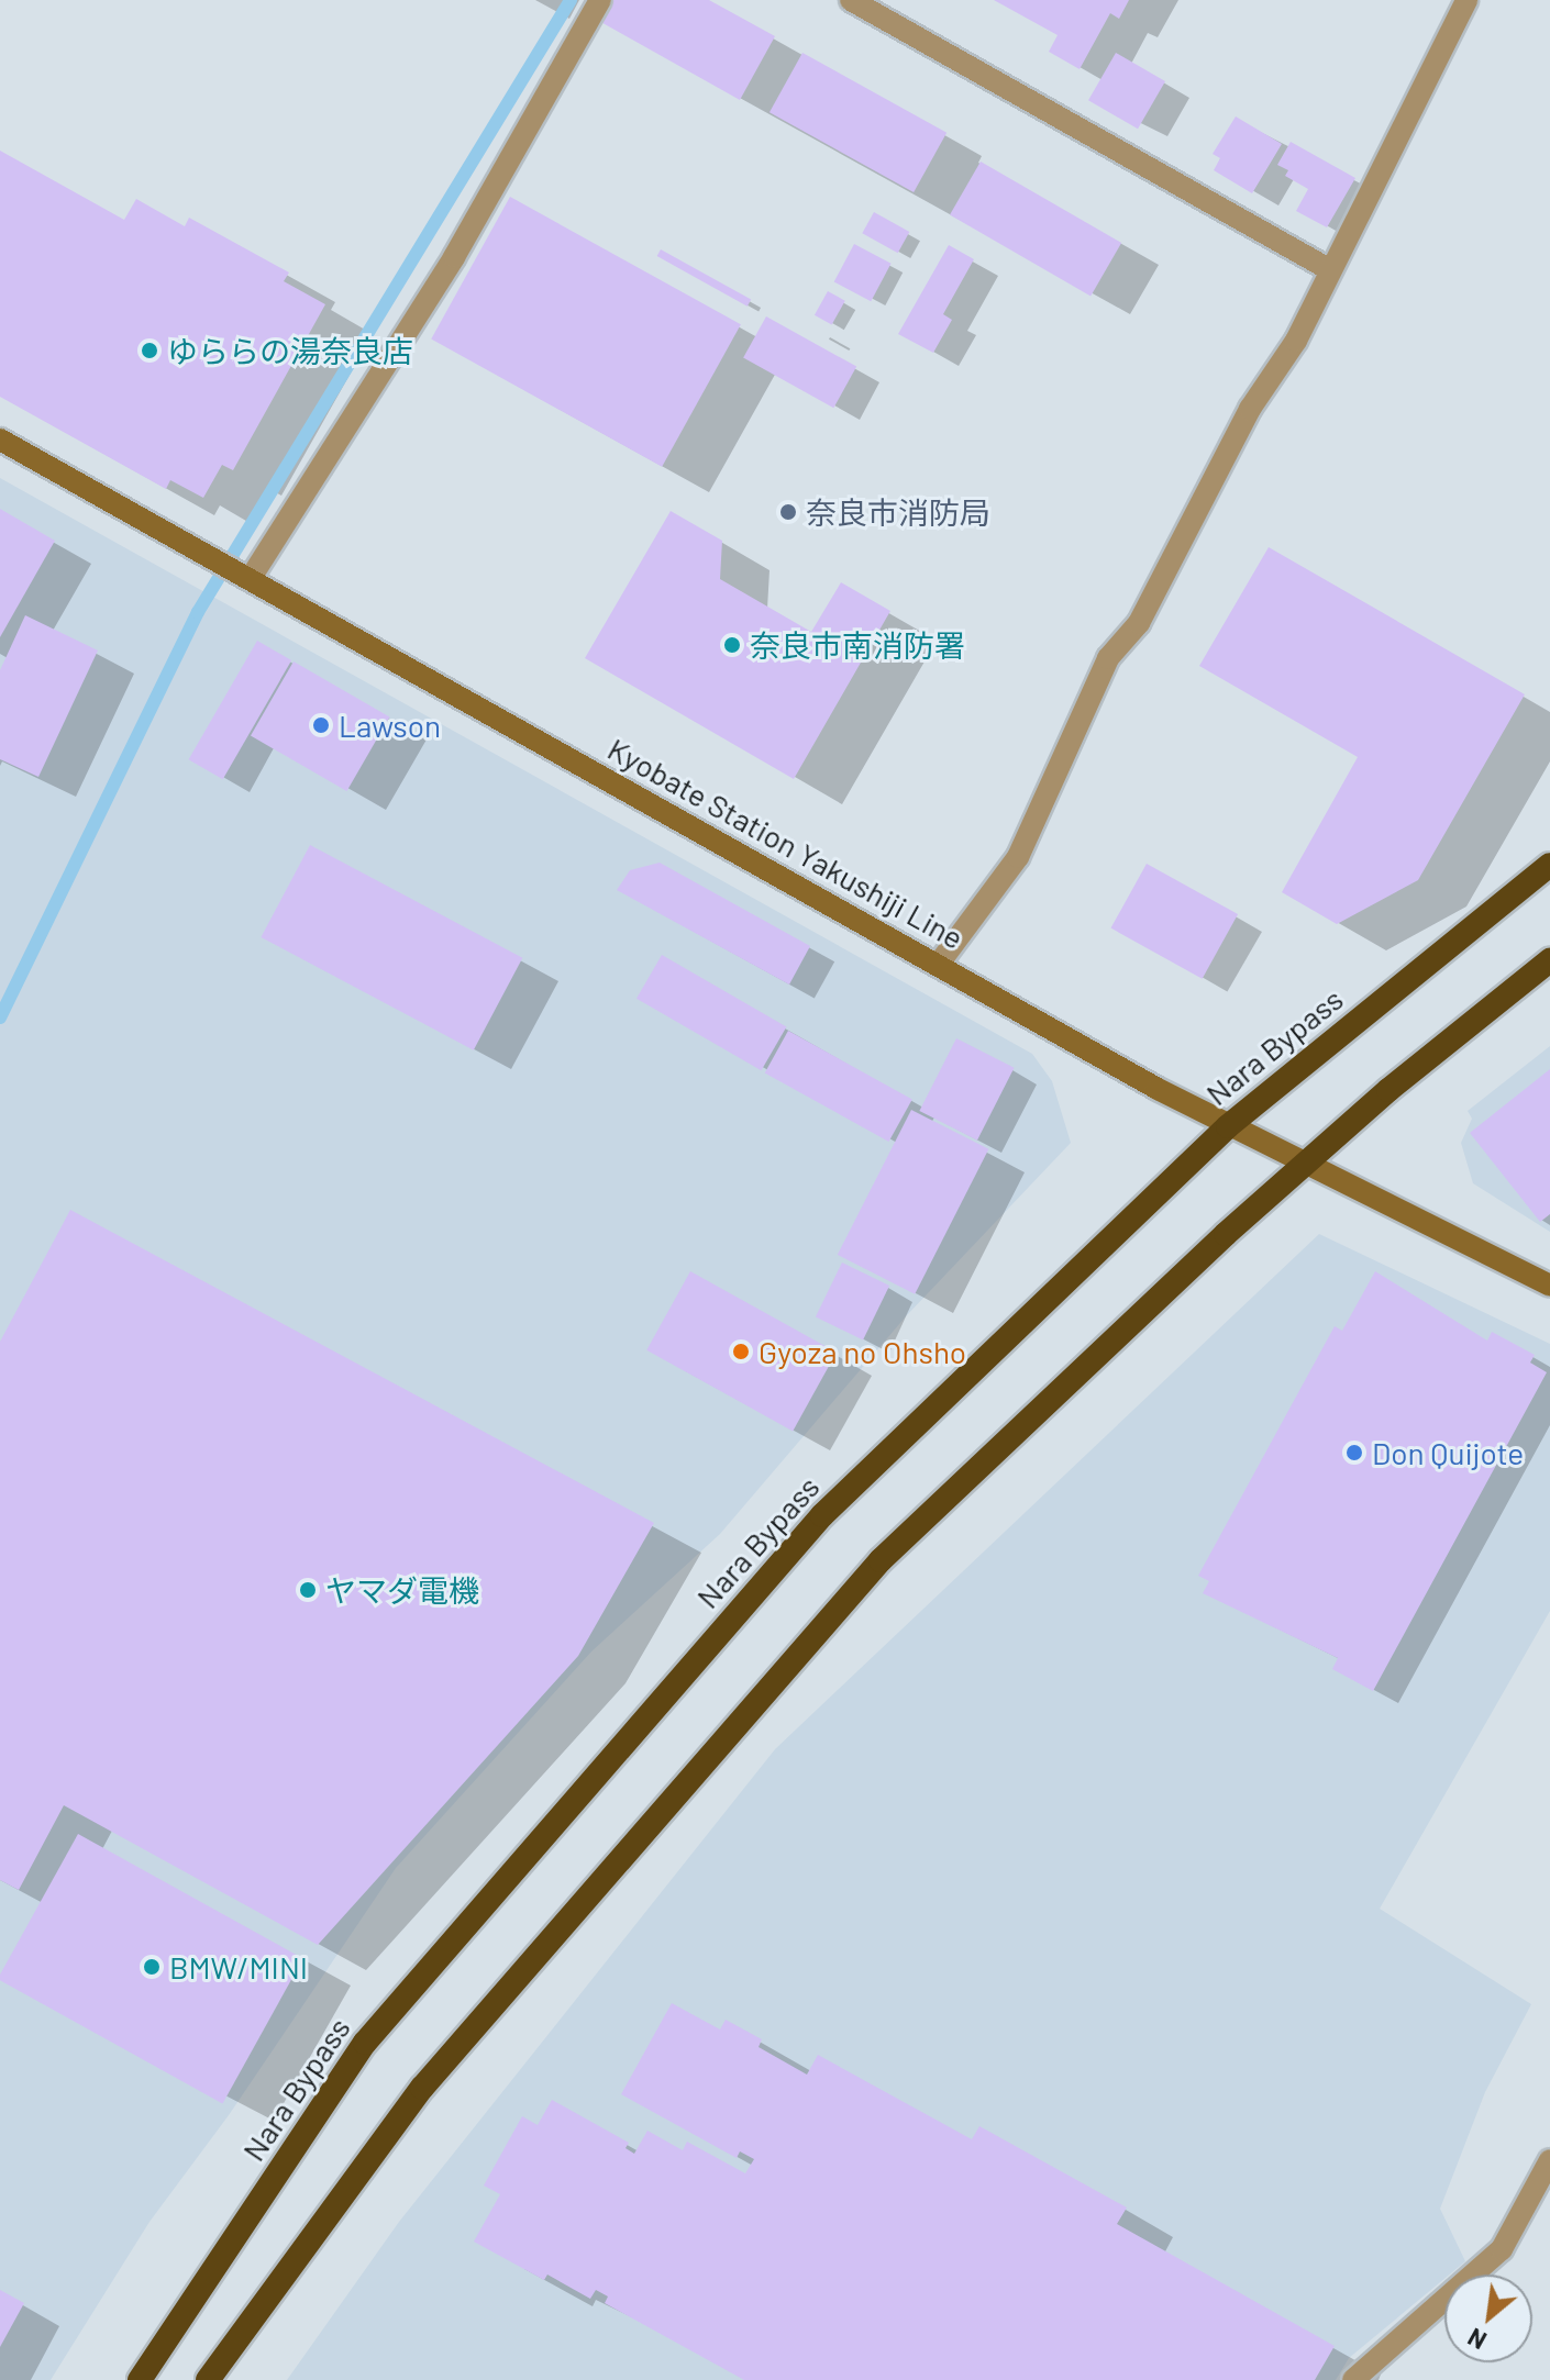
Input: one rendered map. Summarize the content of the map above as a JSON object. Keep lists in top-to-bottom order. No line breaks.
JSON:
{"streets":{"highway":["Nara Bypass"],"main road":["Kyobate Station Yakushiji Line"]},"crossings":[["Kyobate Station Yakushiji Line","Nara Bypass"]],"places":["ゆららの湯奈良店","奈良市消防局","奈良市南消防署","Lawson","Gyoza no Ohsho","Don Quijote","ヤマダ電機","BMW/MINI"],"north":"bottom left"}
